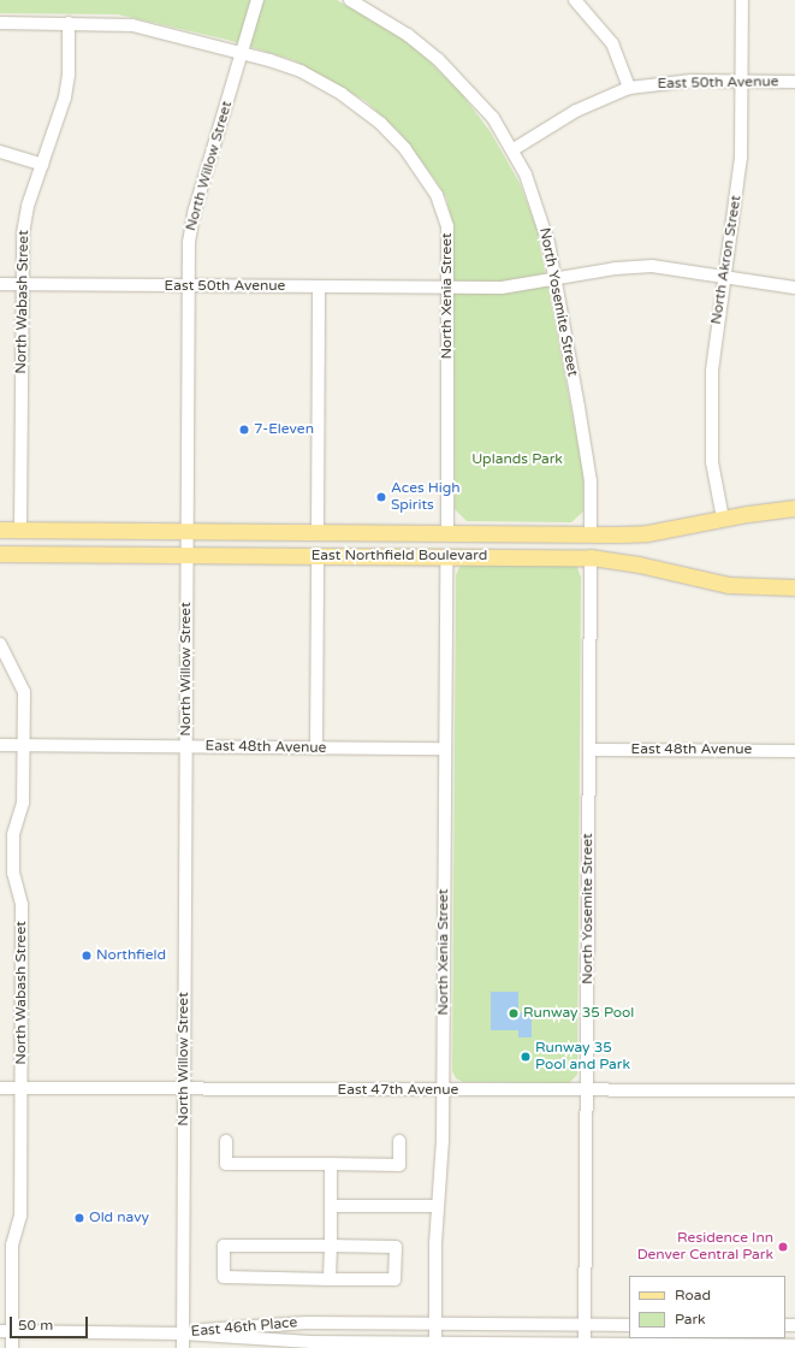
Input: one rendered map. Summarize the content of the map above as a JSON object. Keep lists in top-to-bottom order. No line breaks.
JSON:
{"streets":{"main road":["East Northfield Boulevard"],"street":["East 50th Avenue","North Willow Street","North Akron Street","North Xenia Street","North Wabash Street","North Yosemite Street","East 48th Avenue","East 47th Avenue","East 46th Place"]},"crossings":[["East 50th Avenue","North Willow Street"],["East 50th Avenue","North Akron Street"],["East 50th Avenue","North Xenia Street"],["East 50th Avenue","North Wabash Street"],["East 50th Avenue","North Yosemite Street"],["North Willow Street","North Xenia Street"],["North Willow Street","East Northfield Boulevard"],["North Willow Street","East 48th Avenue"],["North Willow Street","East 47th Avenue"],["North Willow Street","East 46th Place"],["North Akron Street","East Northfield Boulevard"],["North Xenia Street","East Northfield Boulevard"],["North Xenia Street","East 48th Avenue"],["North Xenia Street","East 47th Avenue"],["North Xenia Street","East 46th Place"],["North Wabash Street","East Northfield Boulevard"],["North Wabash Street","East 48th Avenue"],["North Wabash Street","East 47th Avenue"],["North Yosemite Street","East Northfield Boulevard"],["North Yosemite Street","East 48th Avenue"],["North Yosemite Street","East 47th Avenue"],["North Yosemite Street","East 46th Place"]],"parks":["Uplands Park"],"places":["7-Eleven","Aces High Spirits","Northfield","Runway 35 Pool","Runway 35 Pool and Park","Old navy","Residence Inn Denver Central Park"],"legend":["Road","Park"],"scale_bar":"50 m"}
